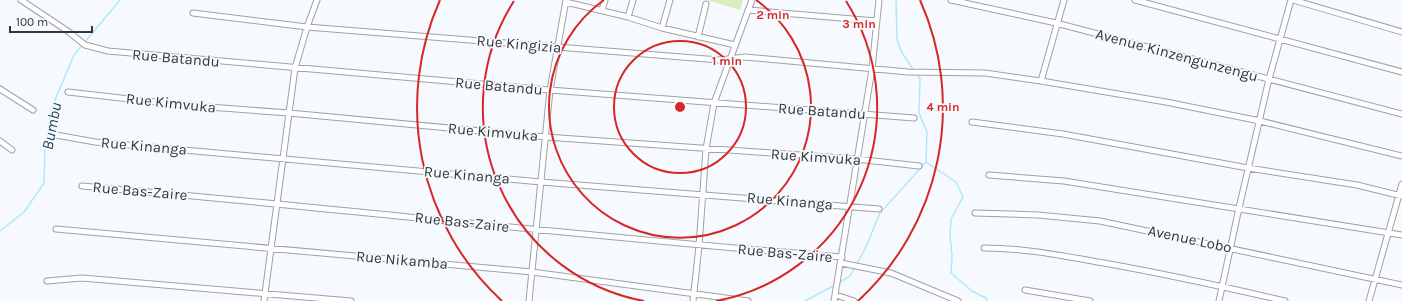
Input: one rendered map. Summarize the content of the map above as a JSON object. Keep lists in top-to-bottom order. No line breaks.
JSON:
{"streets":{"street":["Rue Kingizia","Avenue Kinzengunzengu","Rue Batandu","Rue Kimvuka","Rue Kinanga","Rue Bas-Zaire","Avenue Lobo","Rue Nikamba"]},"water":["Bumbu"],"scale_bar":"100 m","rings":["2 min","3 min","1 min","4 min"]}
